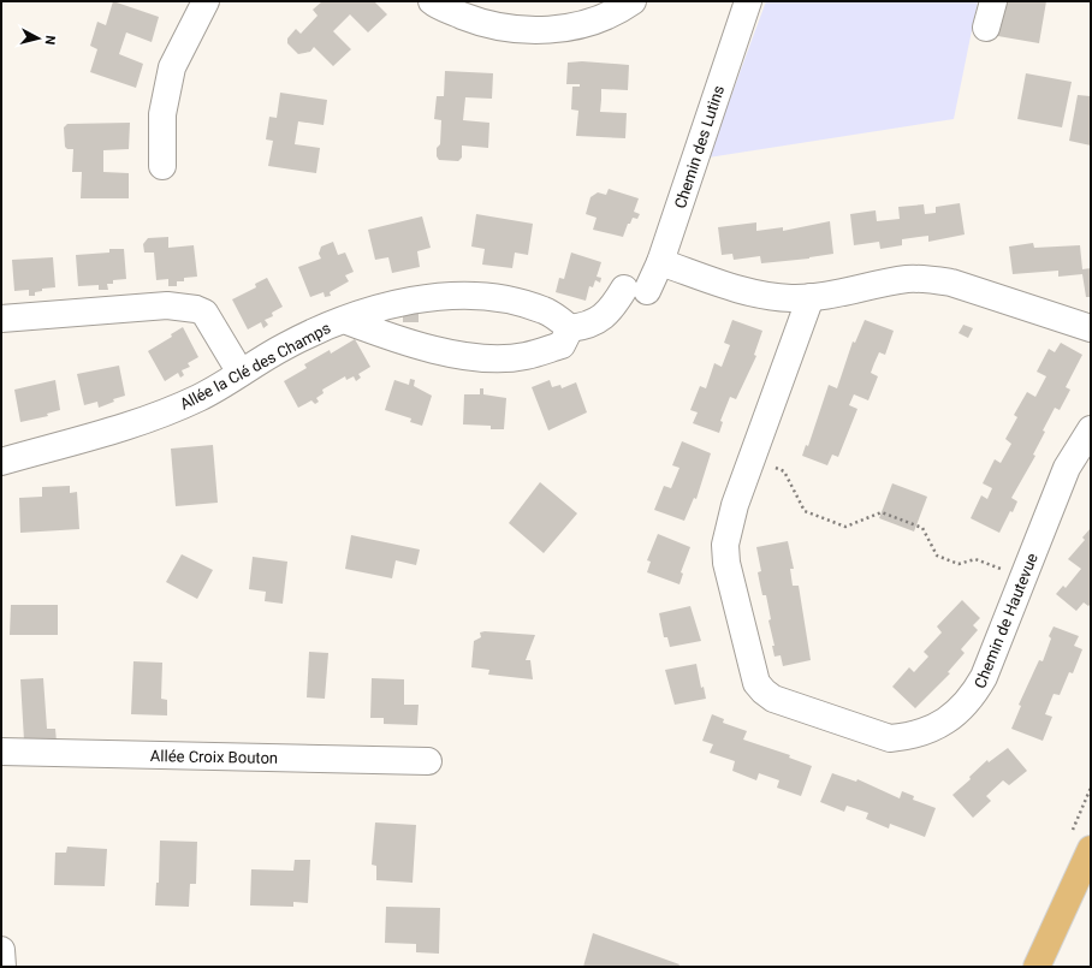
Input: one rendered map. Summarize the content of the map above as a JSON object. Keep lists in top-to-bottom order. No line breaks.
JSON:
{"streets":{"street":["Chemin des Lutins","Allée la Clé des Champs","Chemin de Hautevue","Allée Croix Bouton"]},"crossings":[["Chemin des Lutins","Allée la Clé des Champs"]],"north":"right"}
